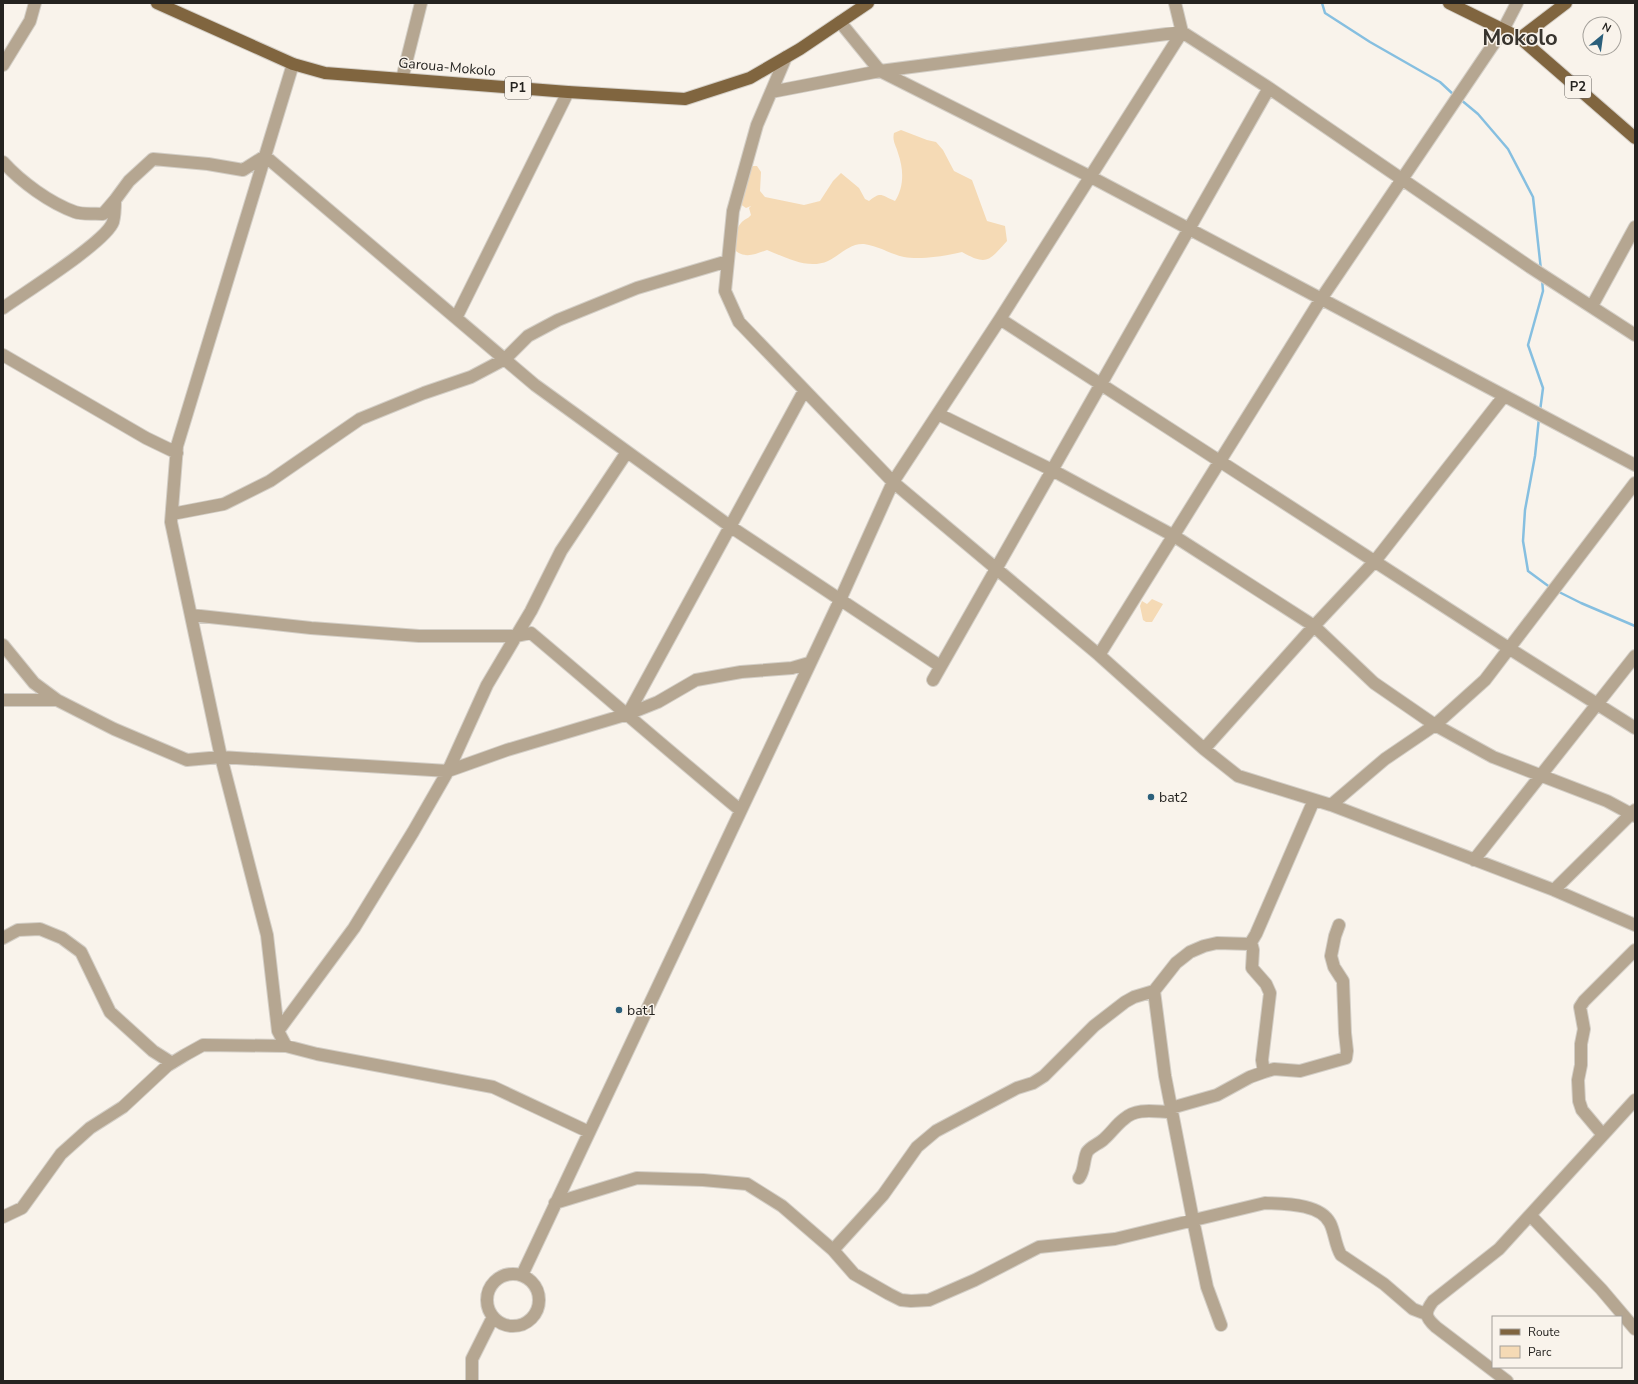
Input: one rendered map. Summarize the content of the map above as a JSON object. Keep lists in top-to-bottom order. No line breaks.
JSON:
{"streets":{"main road":["Garoua-Mokolo","P2","P1"]},"districts":["Mokolo"],"places":["bat2","bat1"],"legend":["Route","Parc"],"north":"top right"}
